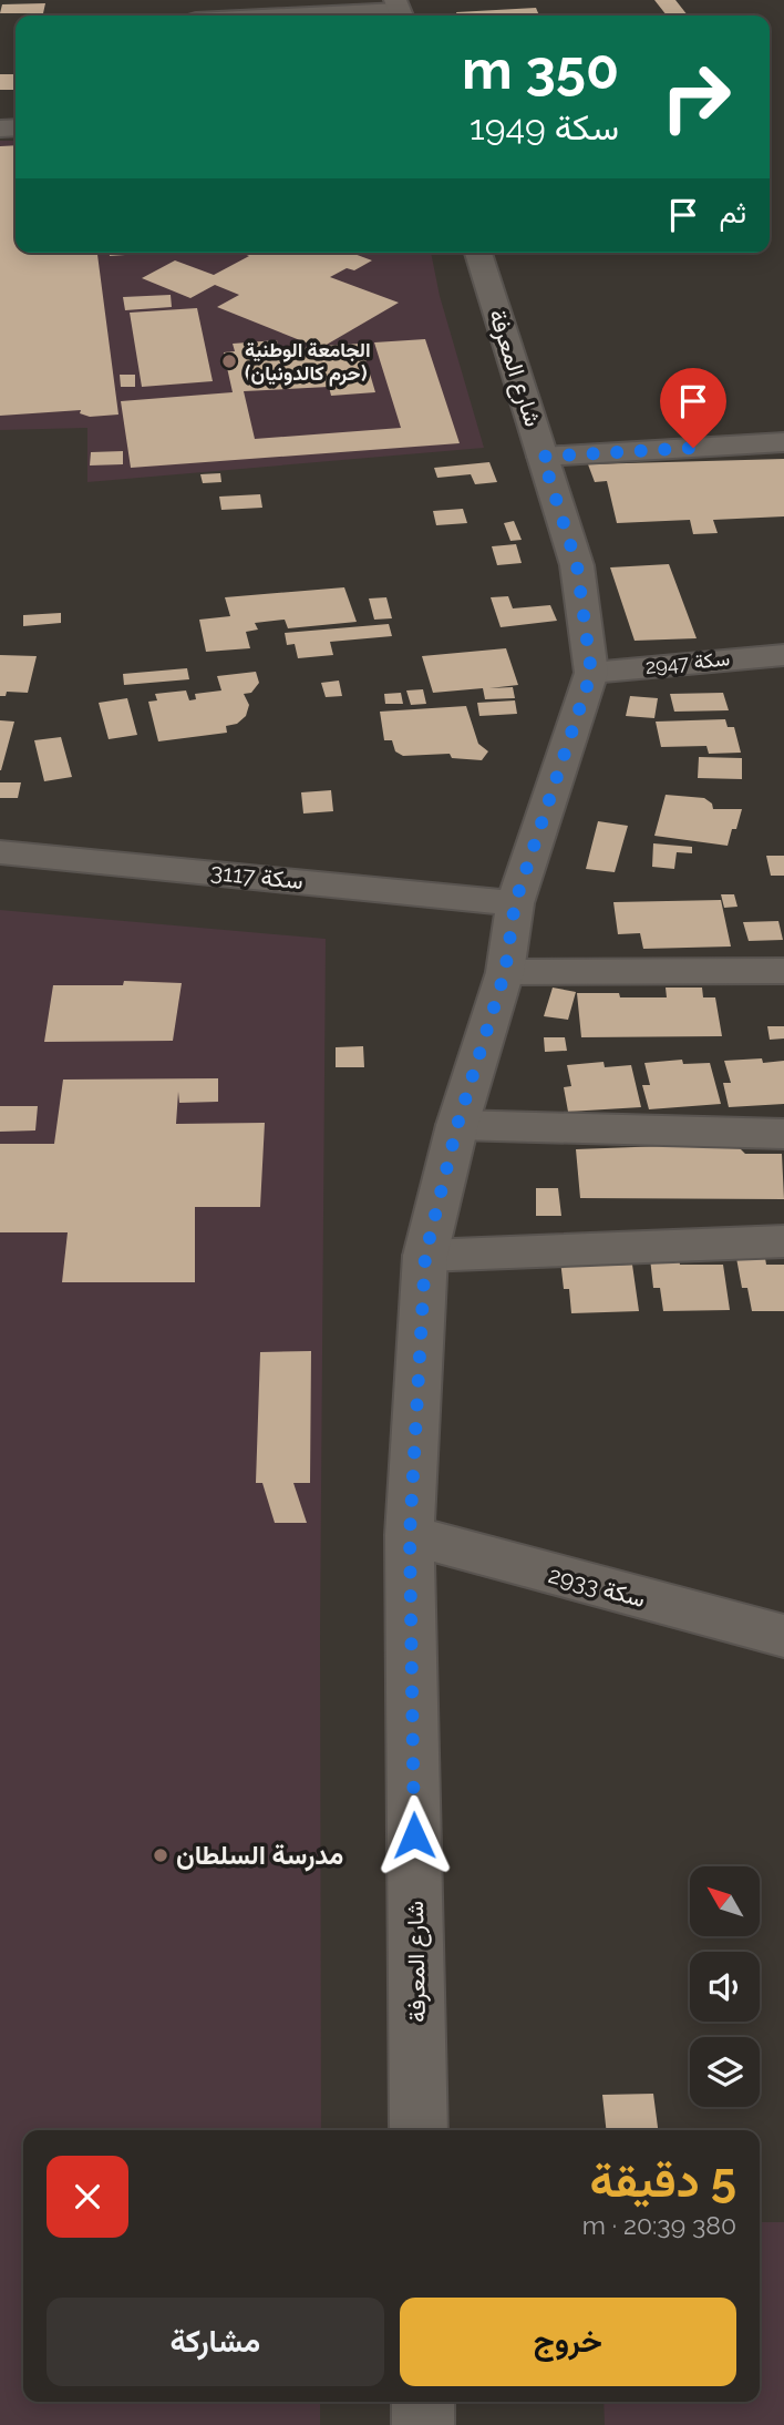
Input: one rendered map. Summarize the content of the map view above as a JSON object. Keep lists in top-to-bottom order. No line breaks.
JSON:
{"streets":{"street":["شارع المعرفة","سكة 2947","سكة 3117","سكة 2933"]},"crossings":[["شارع المعرفة","سكة 2947"],["شارع المعرفة","سكة 3117"],["شارع المعرفة","سكة 2933"]],"places":["الجامعة الوطنية (حرم كالدونيان)","مدرسة السلطان"],"north":"top left","page":{"turn":["350 m","سكة 1949"],"then":"ثم","heading":["5 دقيقة","380 m · 20:39"],"buttons":["خروج","مشاركة"]}}
